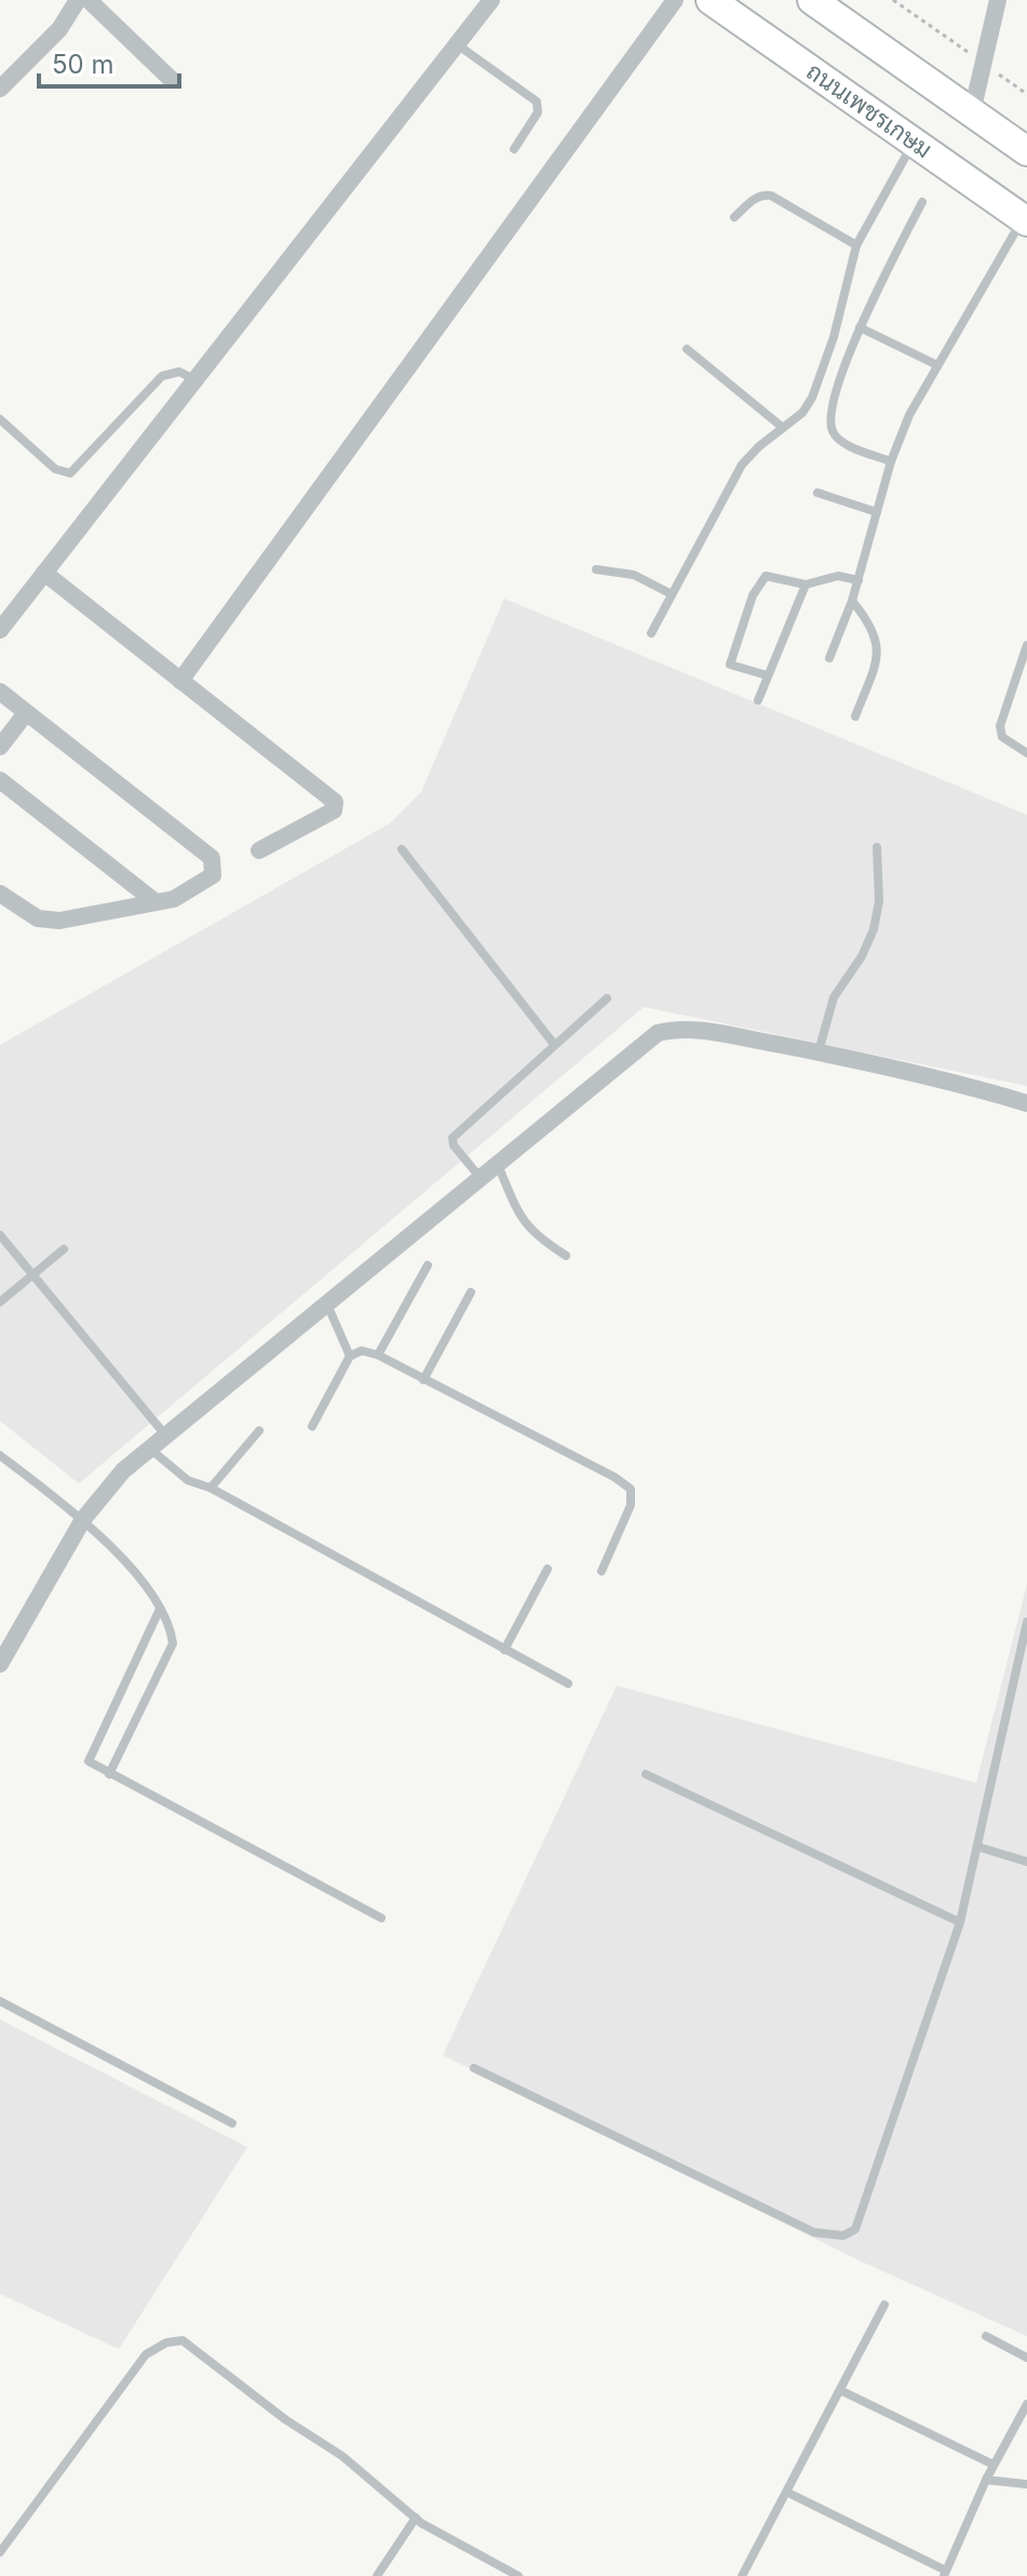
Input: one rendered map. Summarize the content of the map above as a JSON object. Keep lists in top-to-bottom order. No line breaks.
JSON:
{"streets":{"main road":["ถนนเพชรเกษม"]},"scale_bar":"50 m"}
